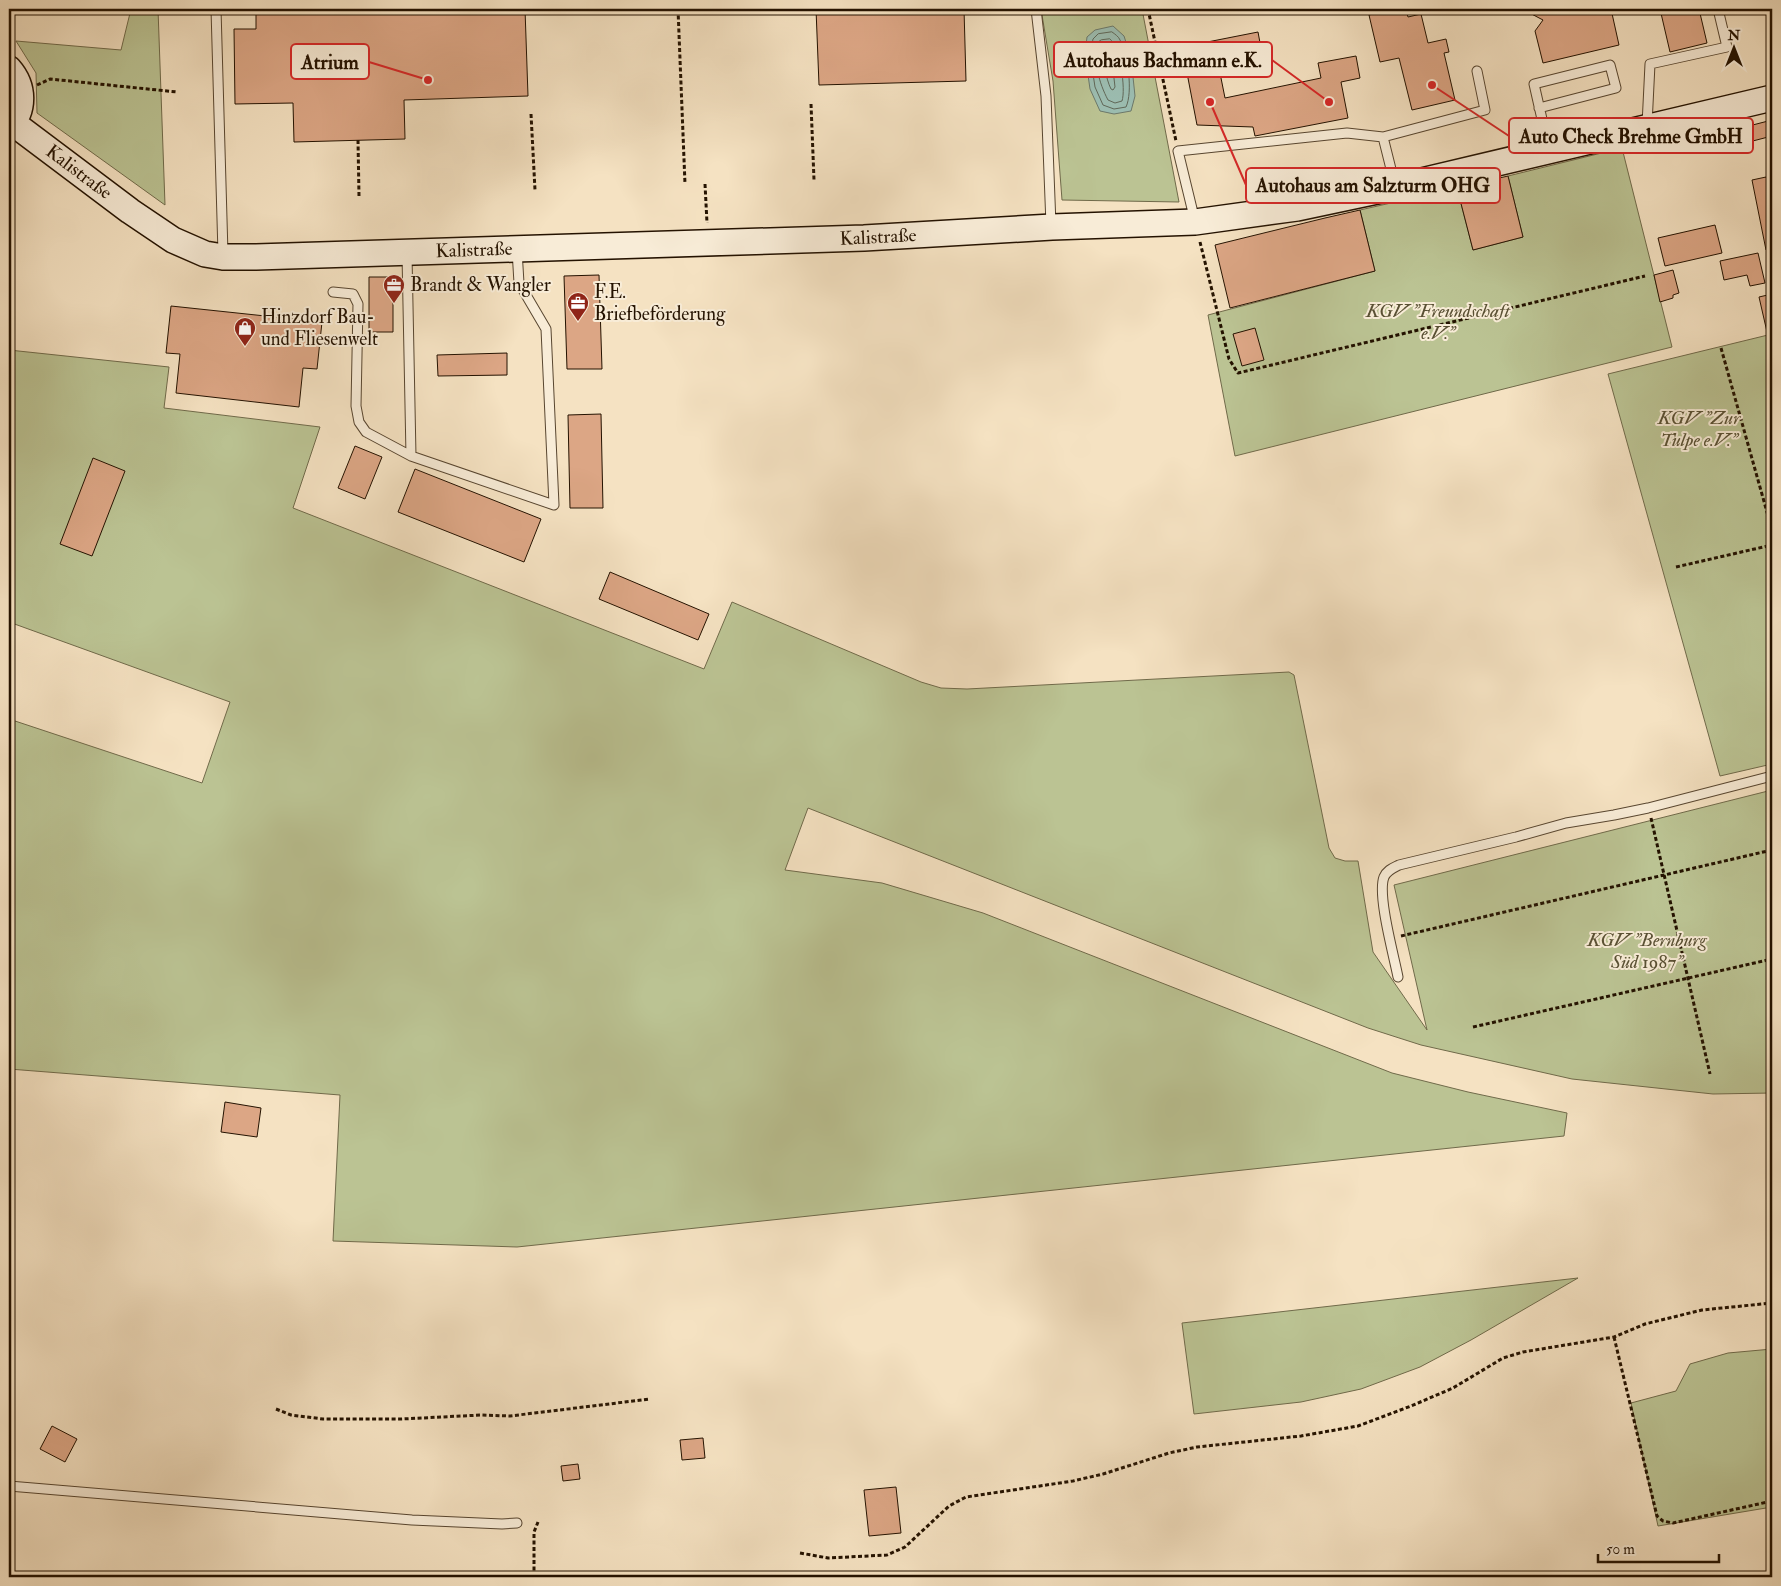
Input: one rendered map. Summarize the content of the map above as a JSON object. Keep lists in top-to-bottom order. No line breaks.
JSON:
{"streets":{"street":["Kalistraße"]},"parks":["KGV \"Freundschaft e.V.\"","KGV \"Zur Tulpe e.V.\"","KGV \"Bernburg Süd 1987\""],"places":{"other":["Atrium","Auto Check Brehme GmbH","Autohaus am Salzturm OHG","Autohaus Bachmann e.K."],"office":["Brandt & Wangler","F.E. Briefbeförderung"],"shop":["Hinzdorf Bau- und Fliesenwelt"]},"scale_bar":"50 m","north":"top"}
